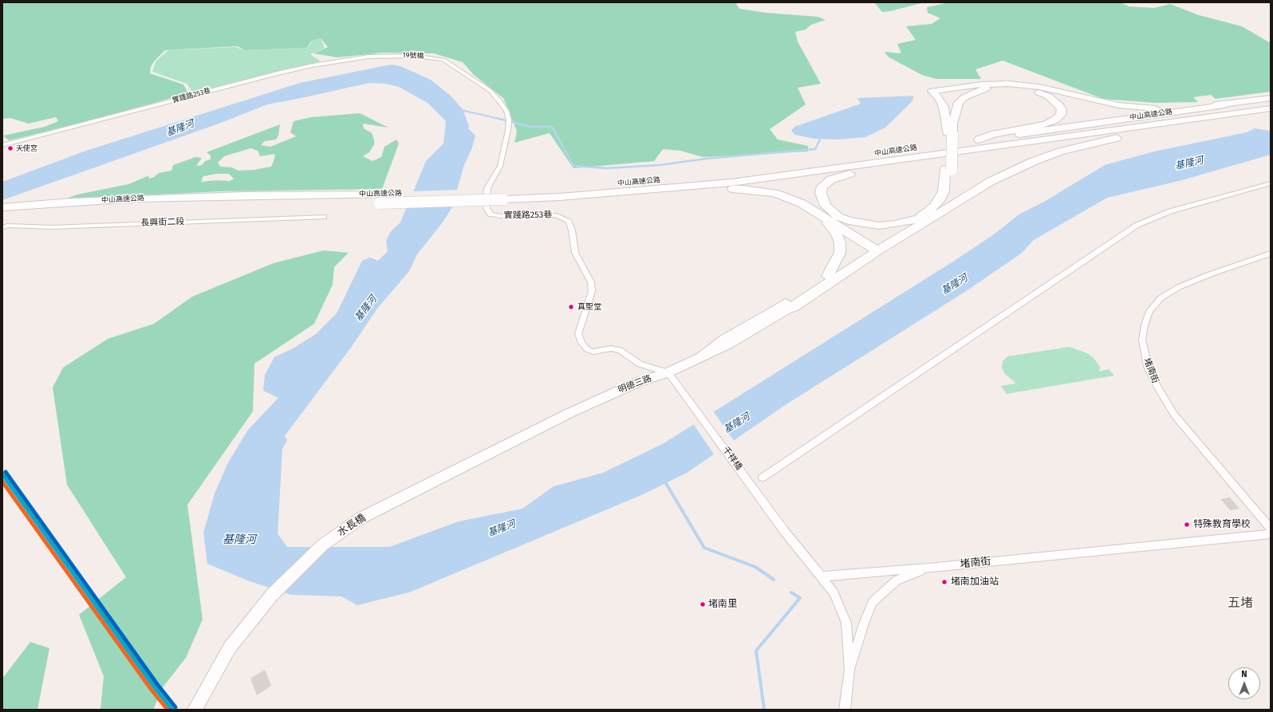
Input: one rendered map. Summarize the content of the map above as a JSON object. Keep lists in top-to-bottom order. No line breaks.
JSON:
{"streets":{"highway":["中山高速公路"],"street":["19號橋","實踐路253巷","長興街二段","堵南街","明德三路","千祥橋","水長橋"]},"crossings":[["19號橋","實踐路253巷"],["實踐路253巷","明德三路"],["實踐路253巷","千祥橋"],["堵南街","千祥橋"],["明德三路","千祥橋"],["明德三路","水長橋"]],"districts":["五堵"],"water":["基隆河"],"places":["天使宮","真聖堂","特殊教育學校","堵南加油站","堵南里"],"north":"top"}
